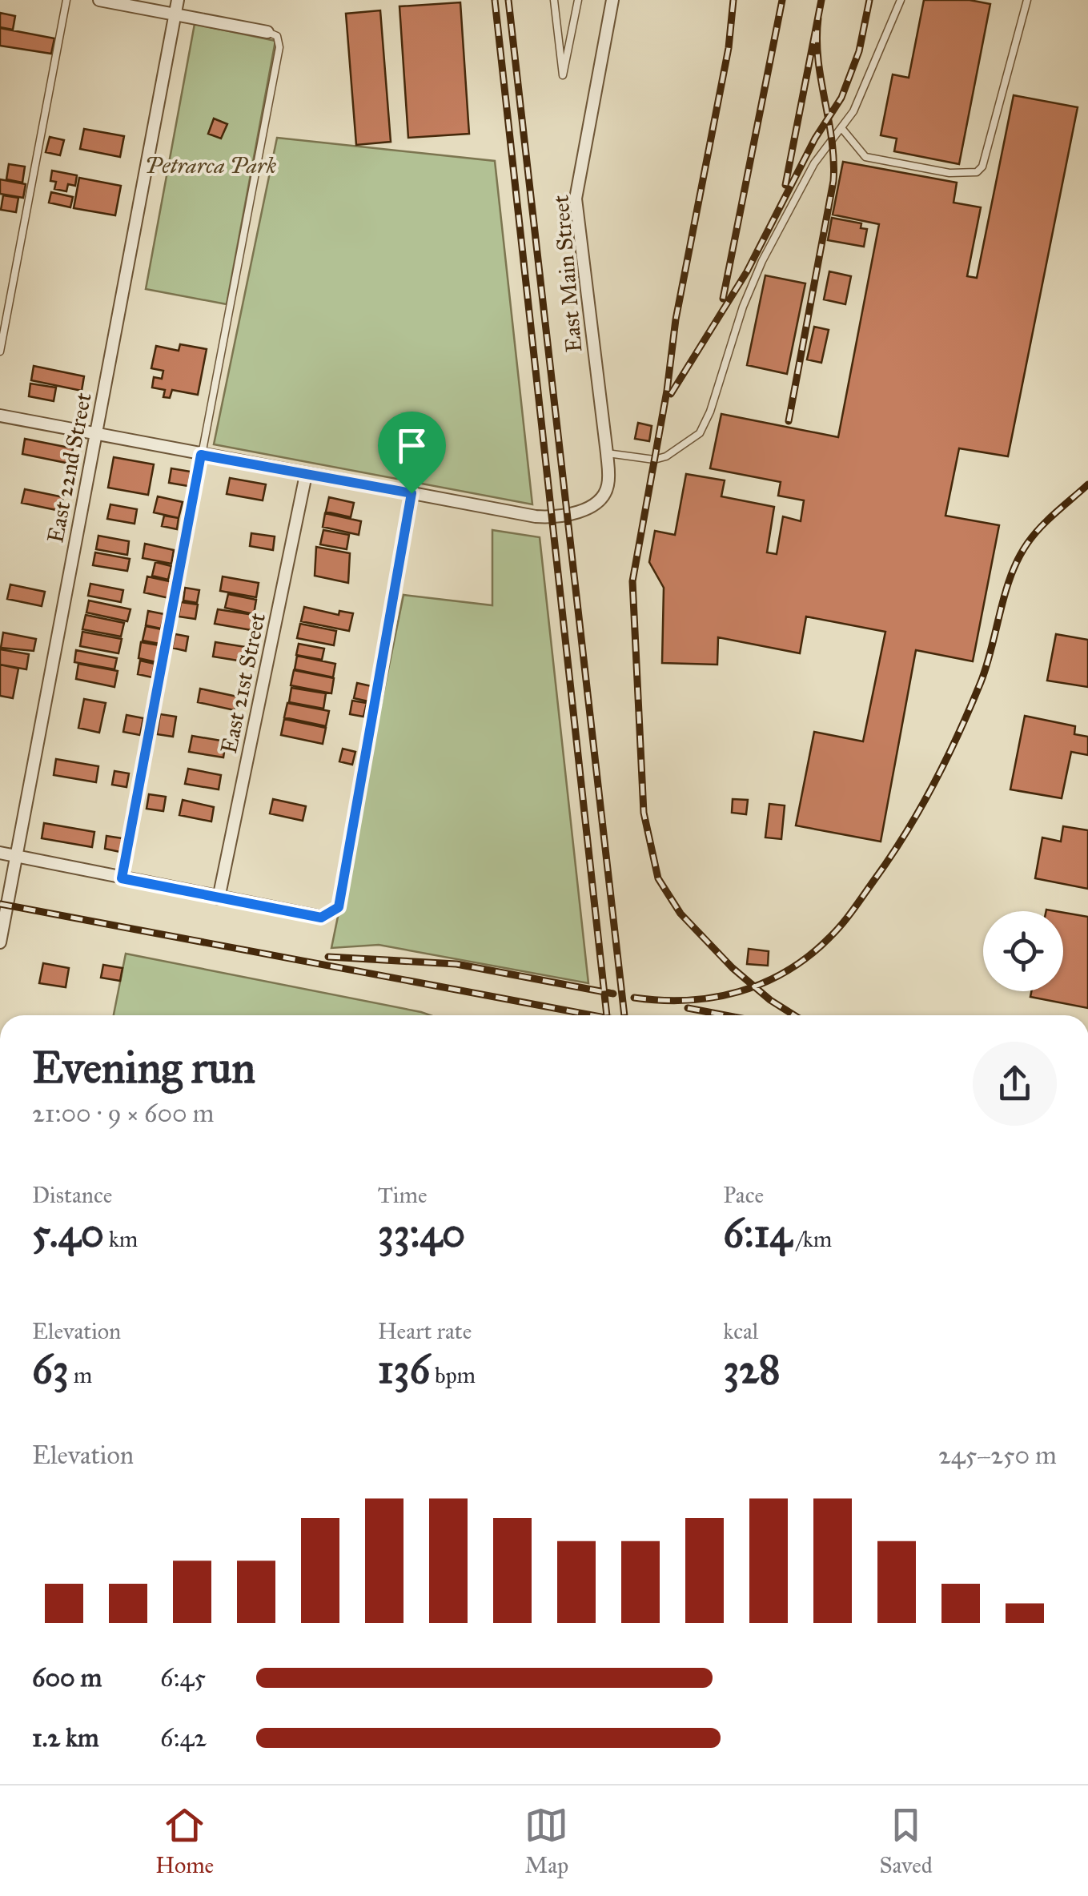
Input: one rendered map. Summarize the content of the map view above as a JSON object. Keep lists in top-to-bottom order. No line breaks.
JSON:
{"streets":{"street":["East Main Street","East 22nd Street","East 21st Street"]},"parks":["Petrarca Park"],"page":{"heading":["Evening run","21:00 · 9 × 600 m"],"stats":[["Distance","5.40 km"],["Time","33:40"],["Pace","6:14 /km"],["Elevation","63 m"],["Heart rate","136 bpm"],["kcal","328"]],"chart":["Elevation","245–250 m"],"list":[{"name":"600 m","note":"6:45"},{"name":"1.2 km","note":"6:42"}],"tabs":["Home","Map","Saved"]}}
